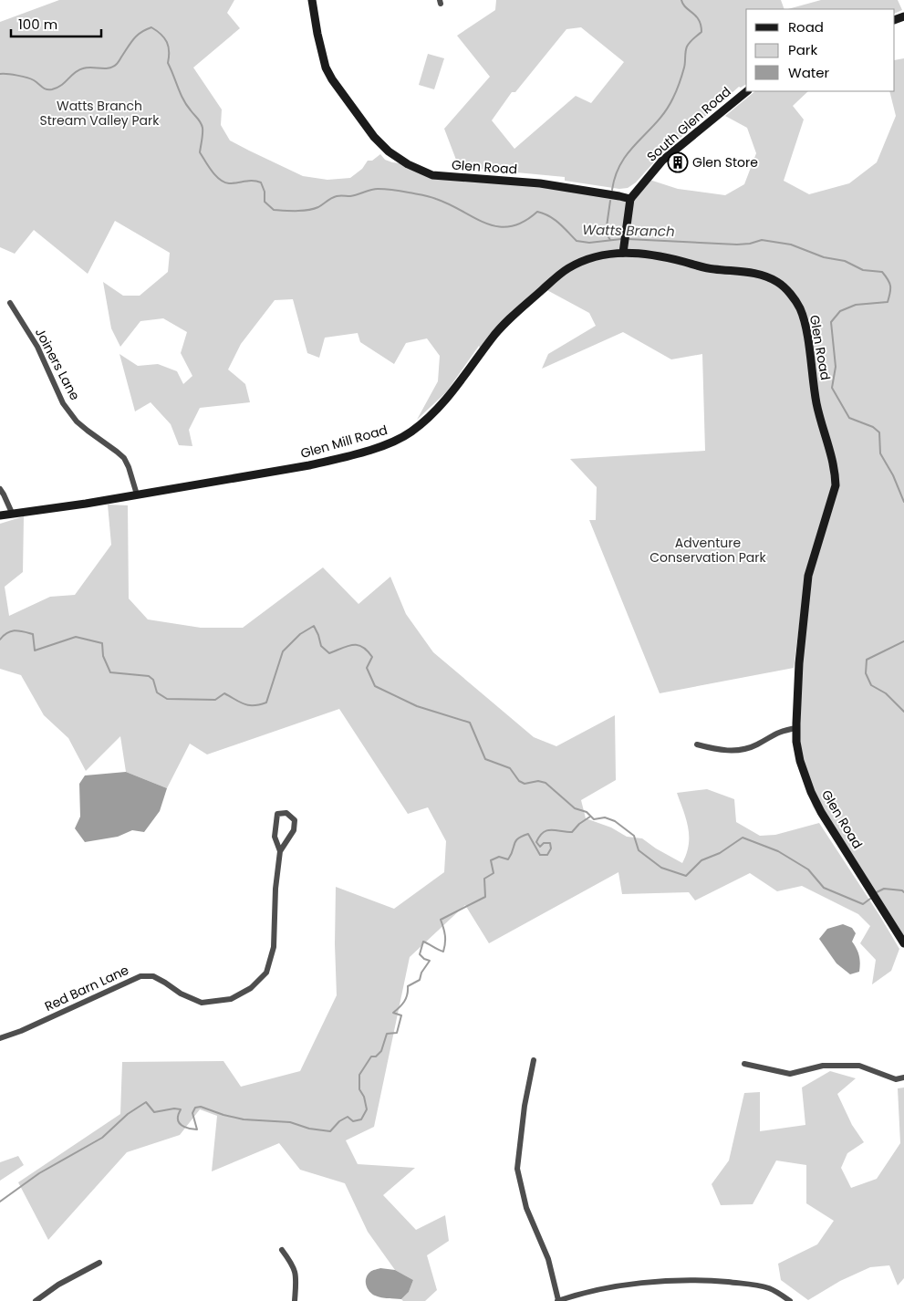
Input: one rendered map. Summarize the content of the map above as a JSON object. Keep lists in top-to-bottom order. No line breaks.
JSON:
{"streets":{"main road":["South Glen Road","Glen Road","Glen Mill Road"],"street":["Joiners Lane","Red Barn Lane"]},"crossings":[["South Glen Road","Glen Road"],["Glen Road","Glen Mill Road"],["Joiners Lane","Glen Mill Road"]],"water":["Watts Branch"],"parks":["Watts Branch Stream Valley Park","Adventure Conservation Park"],"places":{"building":["Glen Store"]},"legend":["Road","Park","Water"],"scale_bar":"100 m"}
